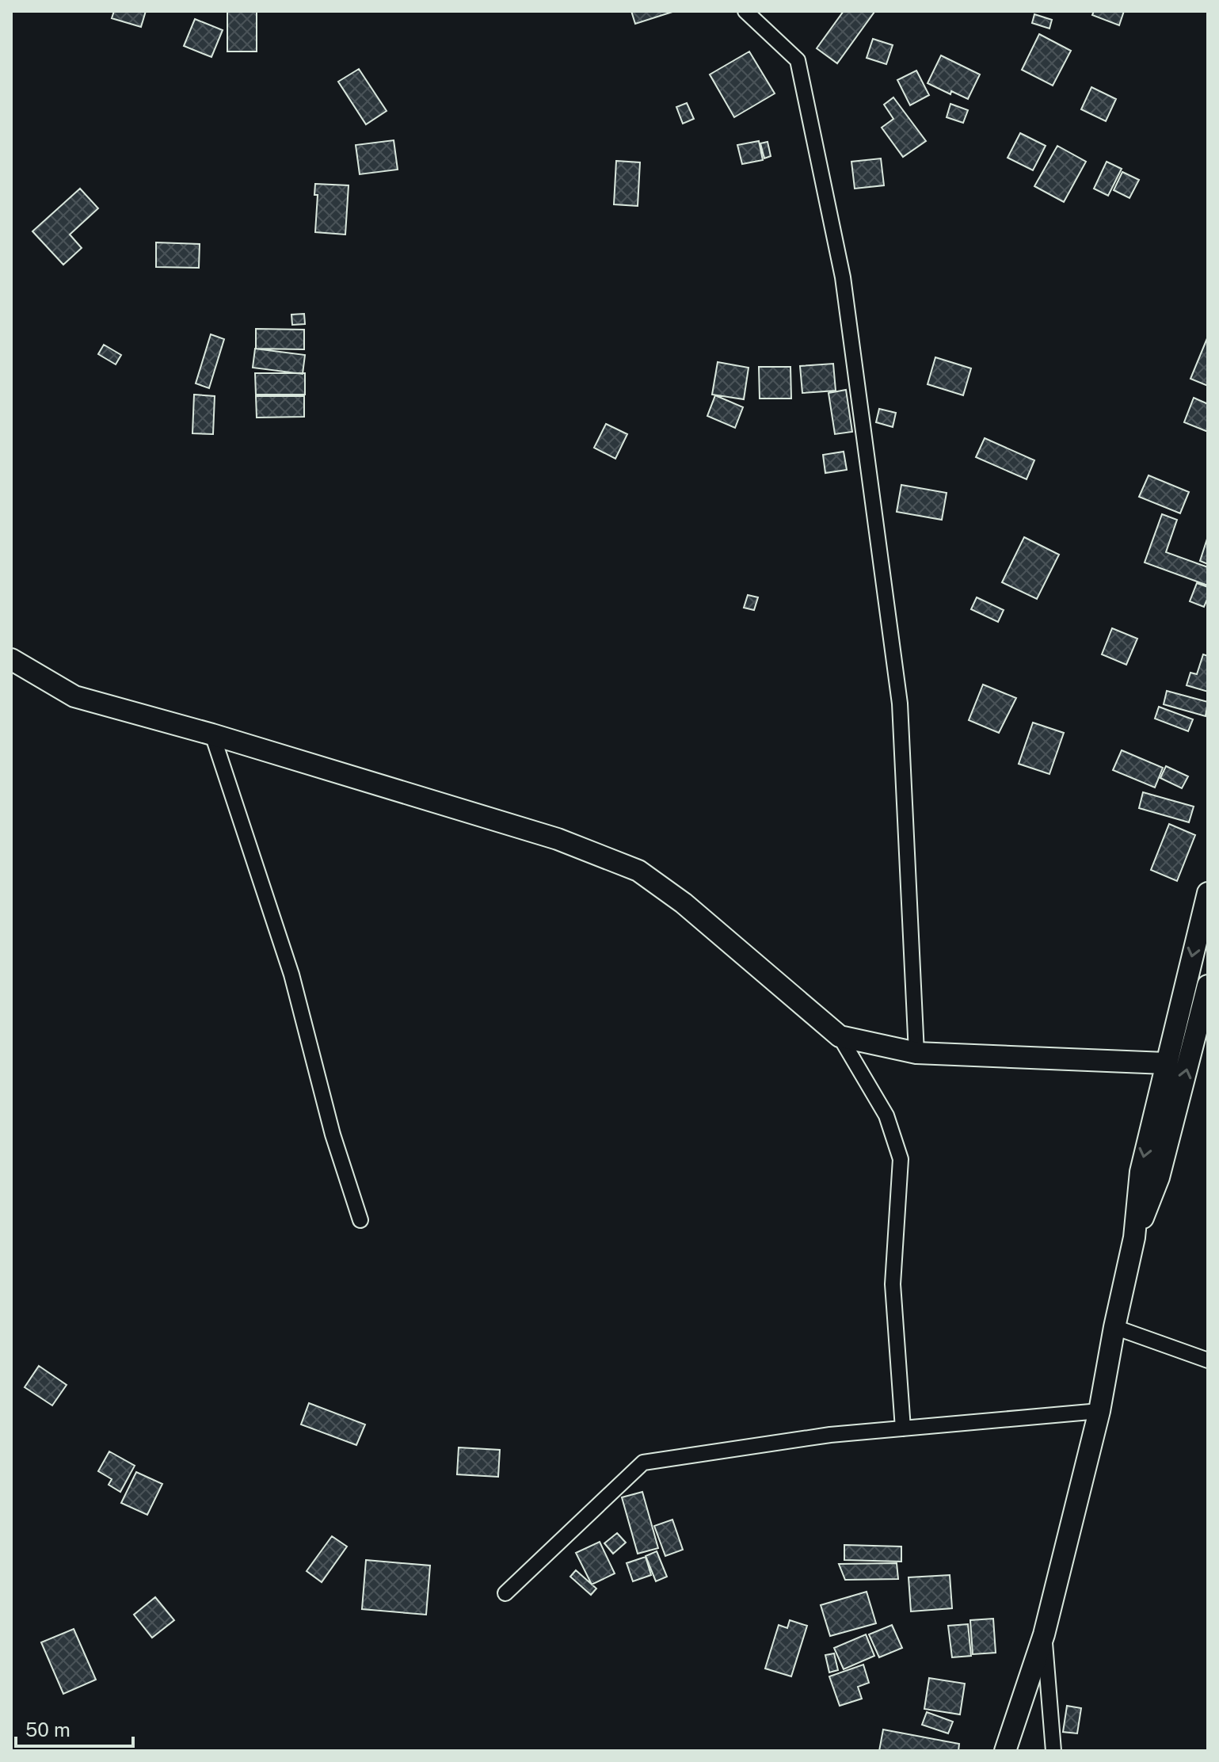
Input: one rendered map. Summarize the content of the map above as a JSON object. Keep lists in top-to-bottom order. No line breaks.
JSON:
{"scale_bar":"50 m"}
